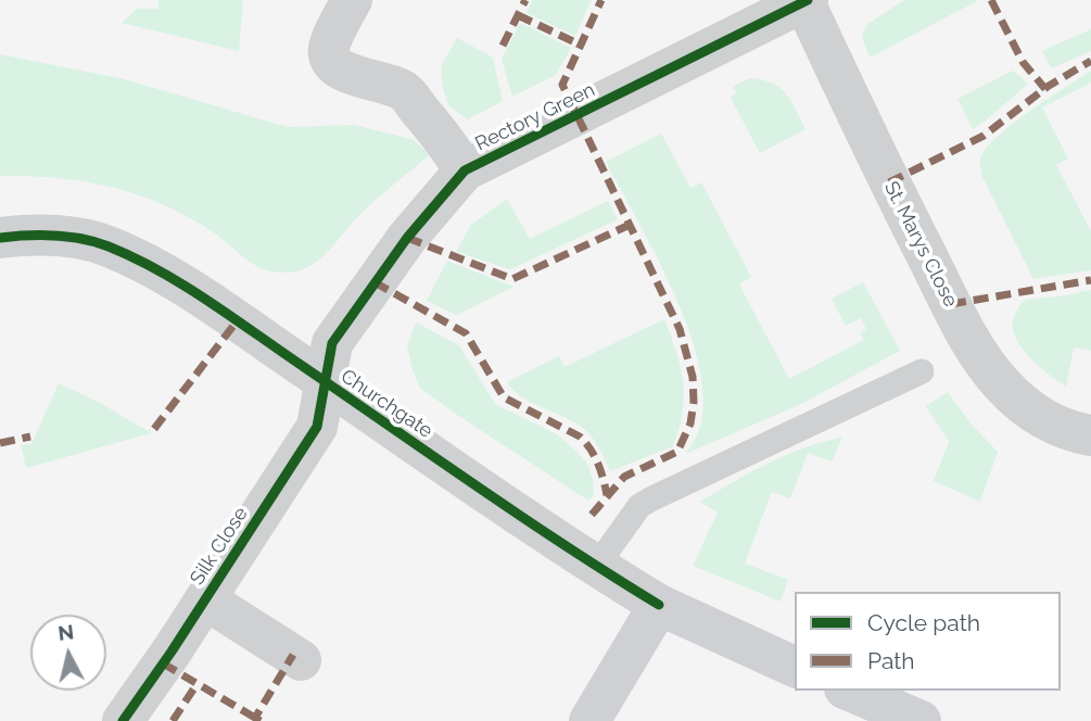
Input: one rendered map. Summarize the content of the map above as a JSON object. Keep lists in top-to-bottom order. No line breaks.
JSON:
{"streets":{"street":["Rectory Green","St. Marys Close","Churchgate","Silk Close"]},"crossings":[["Rectory Green","St. Marys Close"],["Rectory Green","Churchgate"],["Rectory Green","Silk Close"],["Churchgate","Silk Close"]],"legend":["Cycle path","Path"],"north":"top"}
